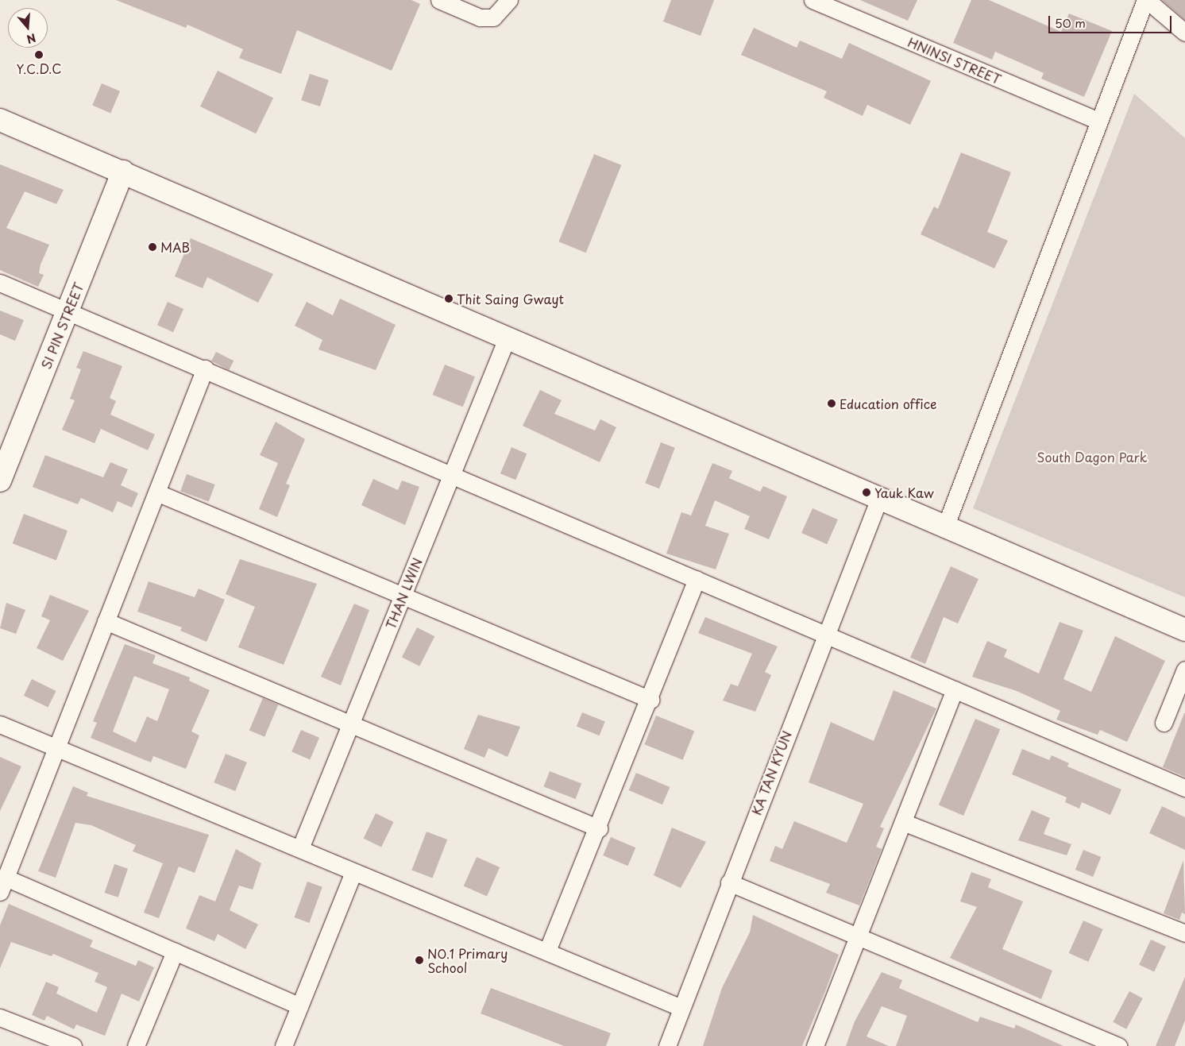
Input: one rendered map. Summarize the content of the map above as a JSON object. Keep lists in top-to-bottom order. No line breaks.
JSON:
{"streets":{"main road":["SI PIN STREET"],"street":["HNINSI STREET","THAN LWIN","KA TAN KYUN"]},"parks":["South Dagon Park"],"places":["Y.C.D.C","MAB","Thit Saing Gwayt","Education office","Yauk Kaw","N0.1 Primary School"],"scale_bar":"50 m","north":"bottom"}
